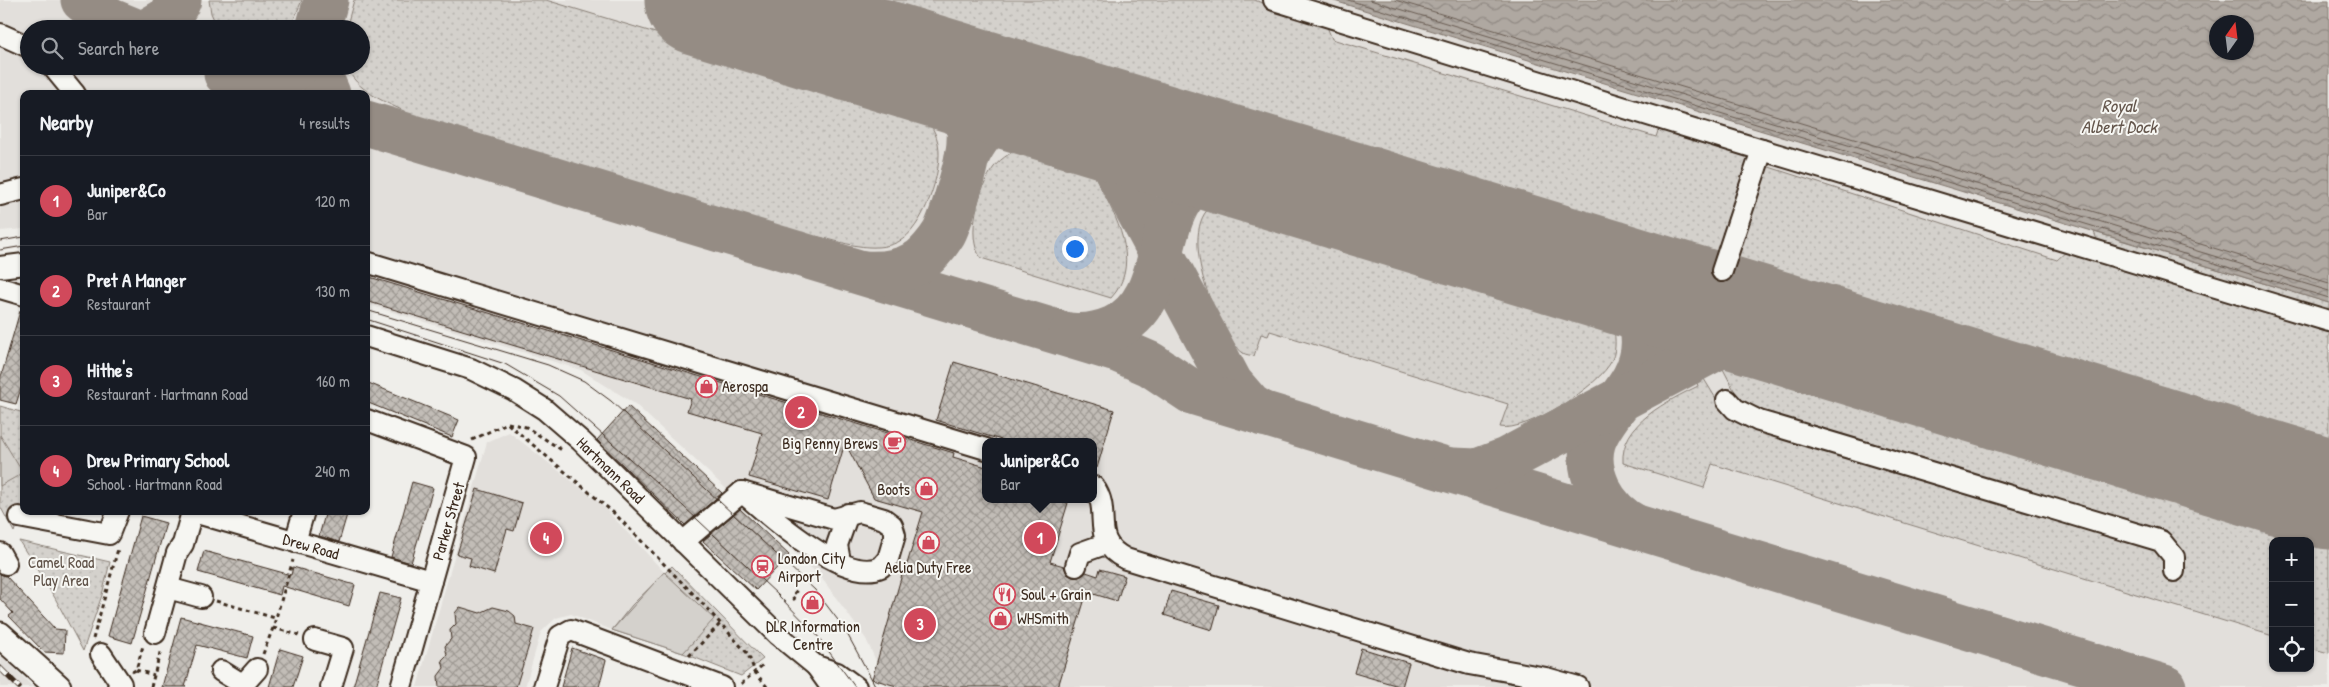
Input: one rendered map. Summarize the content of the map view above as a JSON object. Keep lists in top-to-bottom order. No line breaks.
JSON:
{"streets":{"street":["Hartmann Road","Parker Street","Drew Road"]},"crossings":[["Parker Street","Drew Road"]],"water":["Royal Albert Dock"],"parks":["Camel Road Play Area"],"places":{"shop":["Aerospa","Boots","Aelia Duty Free","DLR Information Centre","WHSmith"],"cafe":["Big Penny Brews"],"station":["London City Airport"],"restaurant":["Soul + Grain"]},"north":"top","page":{"search":"Search here","heading":["Nearby","4 results"],"list":[{"mark":"1","name":"Juniper&Co","note":"Bar","value":"120 m"},{"mark":"2","name":"Pret A Manger","note":"Restaurant","value":"130 m"},{"mark":"3","name":"Hithe's","note":"Restaurant · Hartmann Road","value":"160 m"},{"mark":"4","name":"Drew Primary School","note":"School · Hartmann Road","value":"240 m"}],"pins":["2","1","4","3"],"popup":["Juniper&Co","Bar"],"map_buttons":["+","−"]}}
